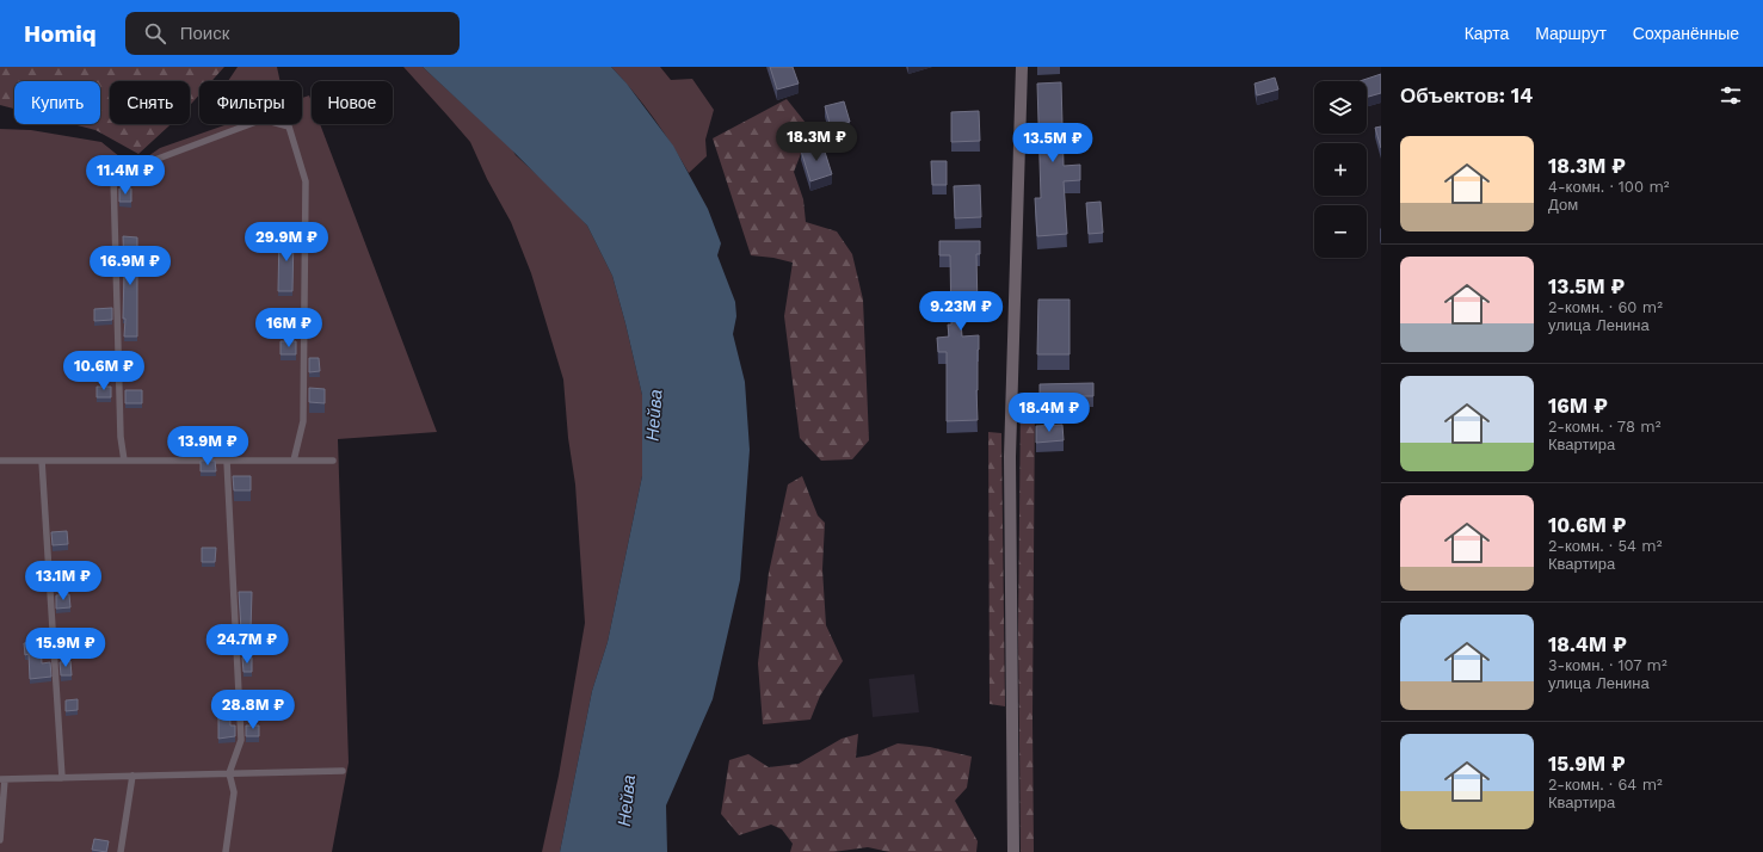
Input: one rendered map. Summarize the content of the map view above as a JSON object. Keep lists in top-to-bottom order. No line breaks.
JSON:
{"water":["Нейва"],"page":{"header":"Homiq","search":"Поиск","nav":["Карта","Маршрут","Сохранённые"],"heading":"Объектов: 14","map_buttons":["+","−"],"chip":["Купить","Снять","Фильтры","Новое"],"price":["18.3M ₽","13.5M ₽","11.4M ₽","29.9M ₽","16.9M ₽","9.23M ₽","16M ₽","10.6M ₽","18.4M ₽","13.9M ₽","13.1M ₽","24.7M ₽","15.9M ₽","28.8M ₽"],"list":[{"name":"18.3M ₽","note":"4-комн. · 100 m² · Дом"},{"name":"13.5M ₽","note":"2-комн. · 60 m² · улица Ленина"},{"name":"16M ₽","note":"2-комн. · 78 m² · Квартира"},{"name":"10.6M ₽","note":"2-комн. · 54 m² · Квартира"},{"name":"18.4M ₽","note":"3-комн. · 107 m² · улица Ленина"},{"name":"15.9M ₽","note":"2-комн. · 64 m² · Квартира"}]}}
